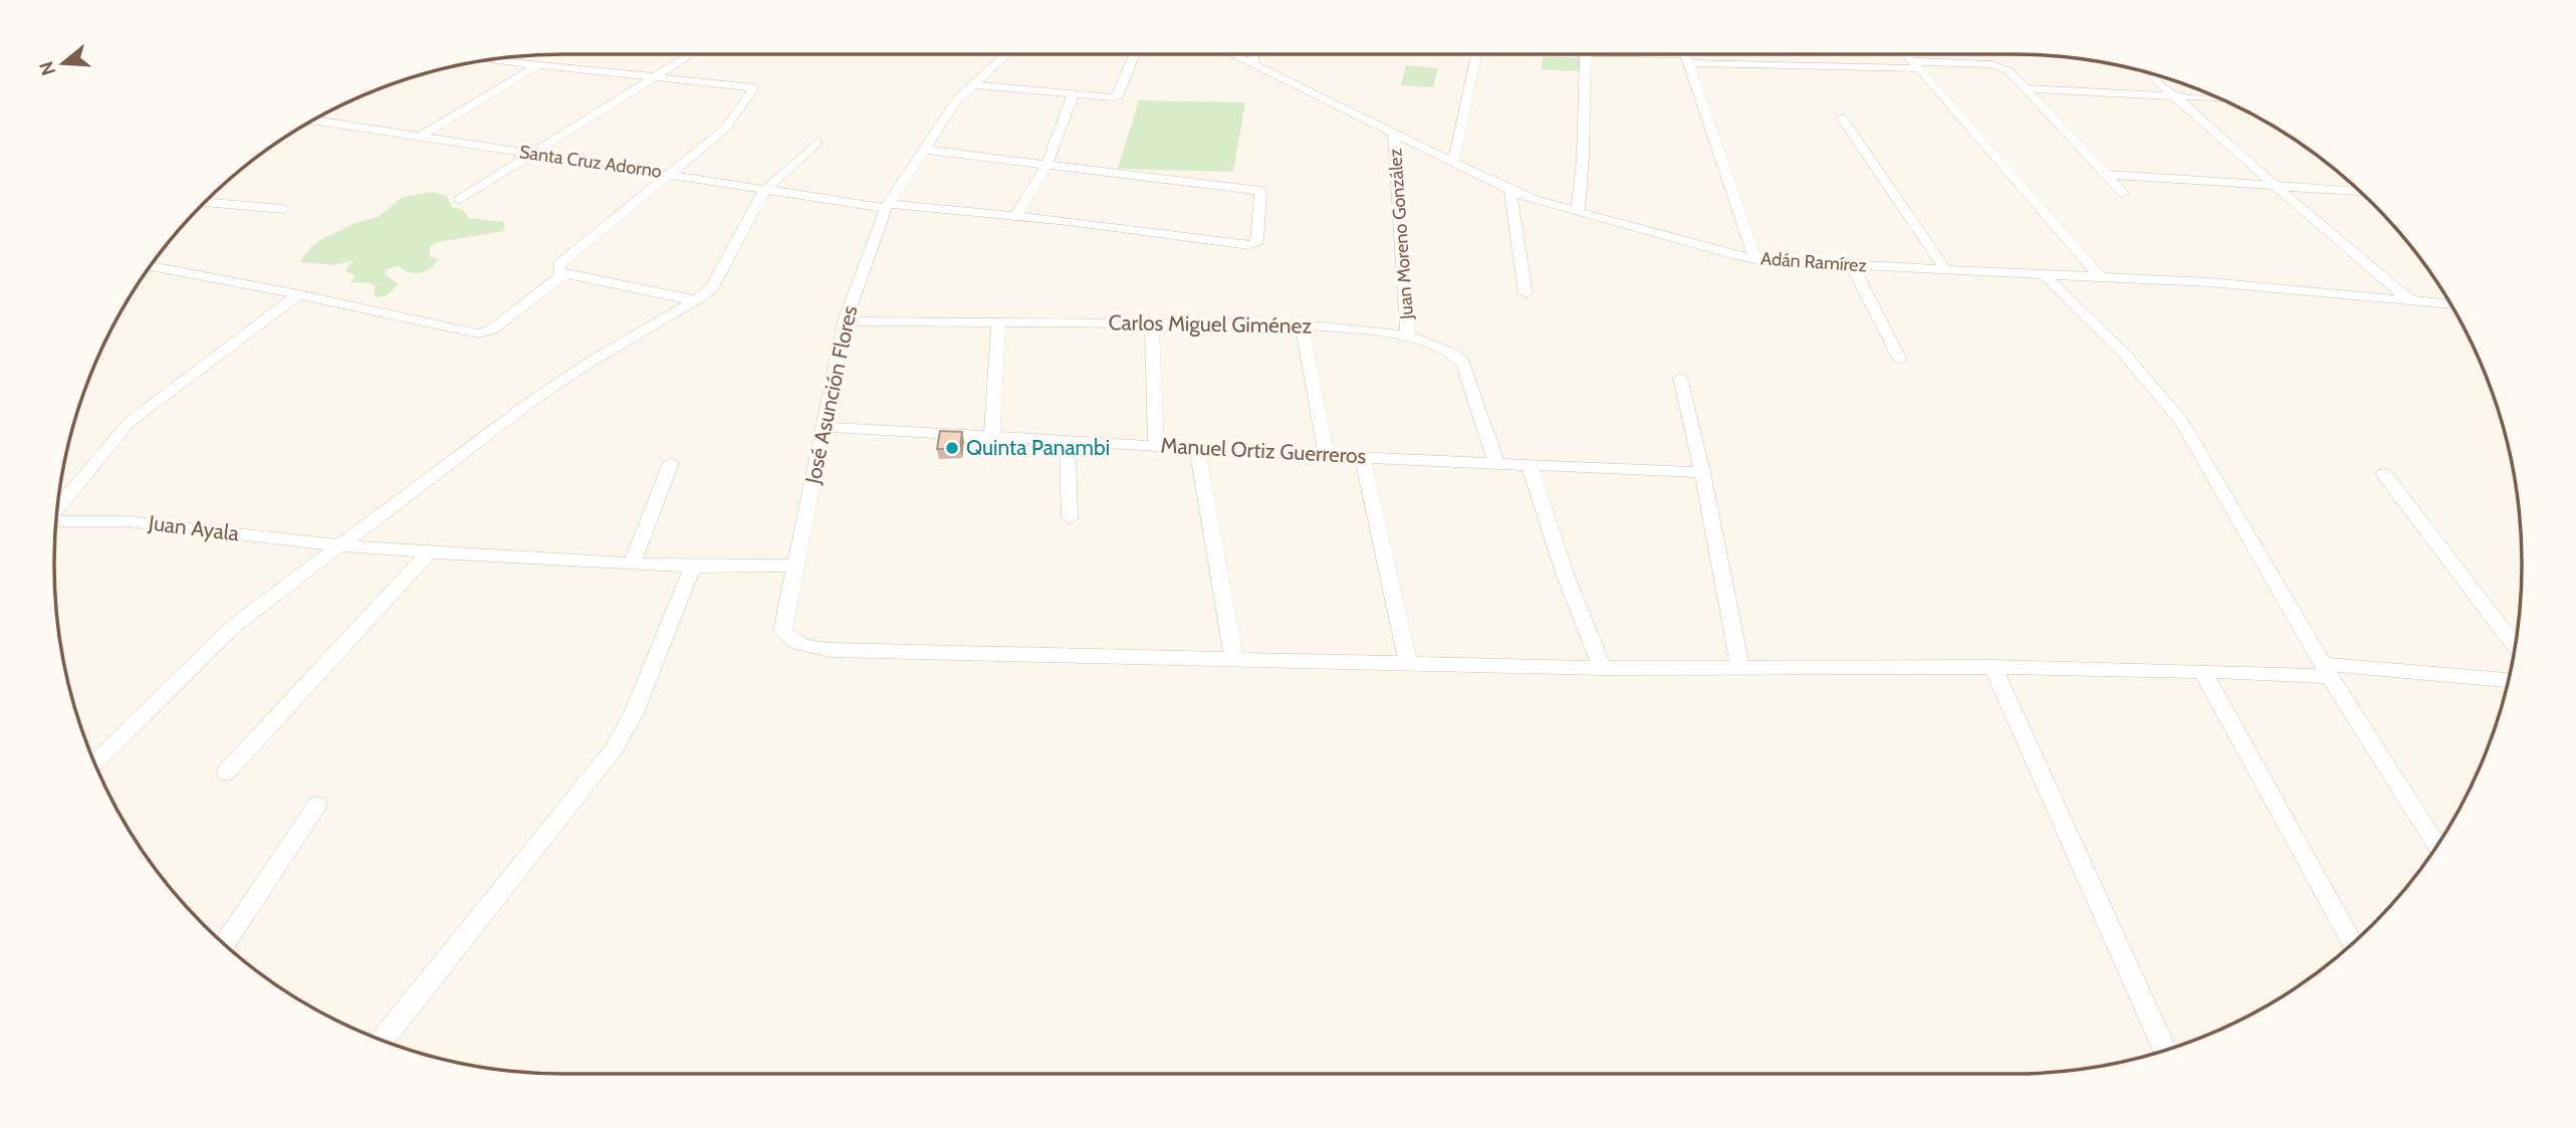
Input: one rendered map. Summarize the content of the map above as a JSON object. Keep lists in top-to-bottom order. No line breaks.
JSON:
{"streets":{"street":["Santa Cruz Adorno","Juan Moreno González","Adán Ramírez","Carlos Miguel Giménez","José Asunción Flores","Manuel Ortiz Guerreros","Juan Ayala"]},"crossings":[["Santa Cruz Adorno","José Asunción Flores"],["Juan Moreno González","Adán Ramírez"],["Juan Moreno González","Carlos Miguel Giménez"],["Carlos Miguel Giménez","José Asunción Flores"],["Carlos Miguel Giménez","Manuel Ortiz Guerreros"],["José Asunción Flores","Manuel Ortiz Guerreros"],["José Asunción Flores","Juan Ayala"]],"places":["Quinta Panambi"],"north":"left"}
